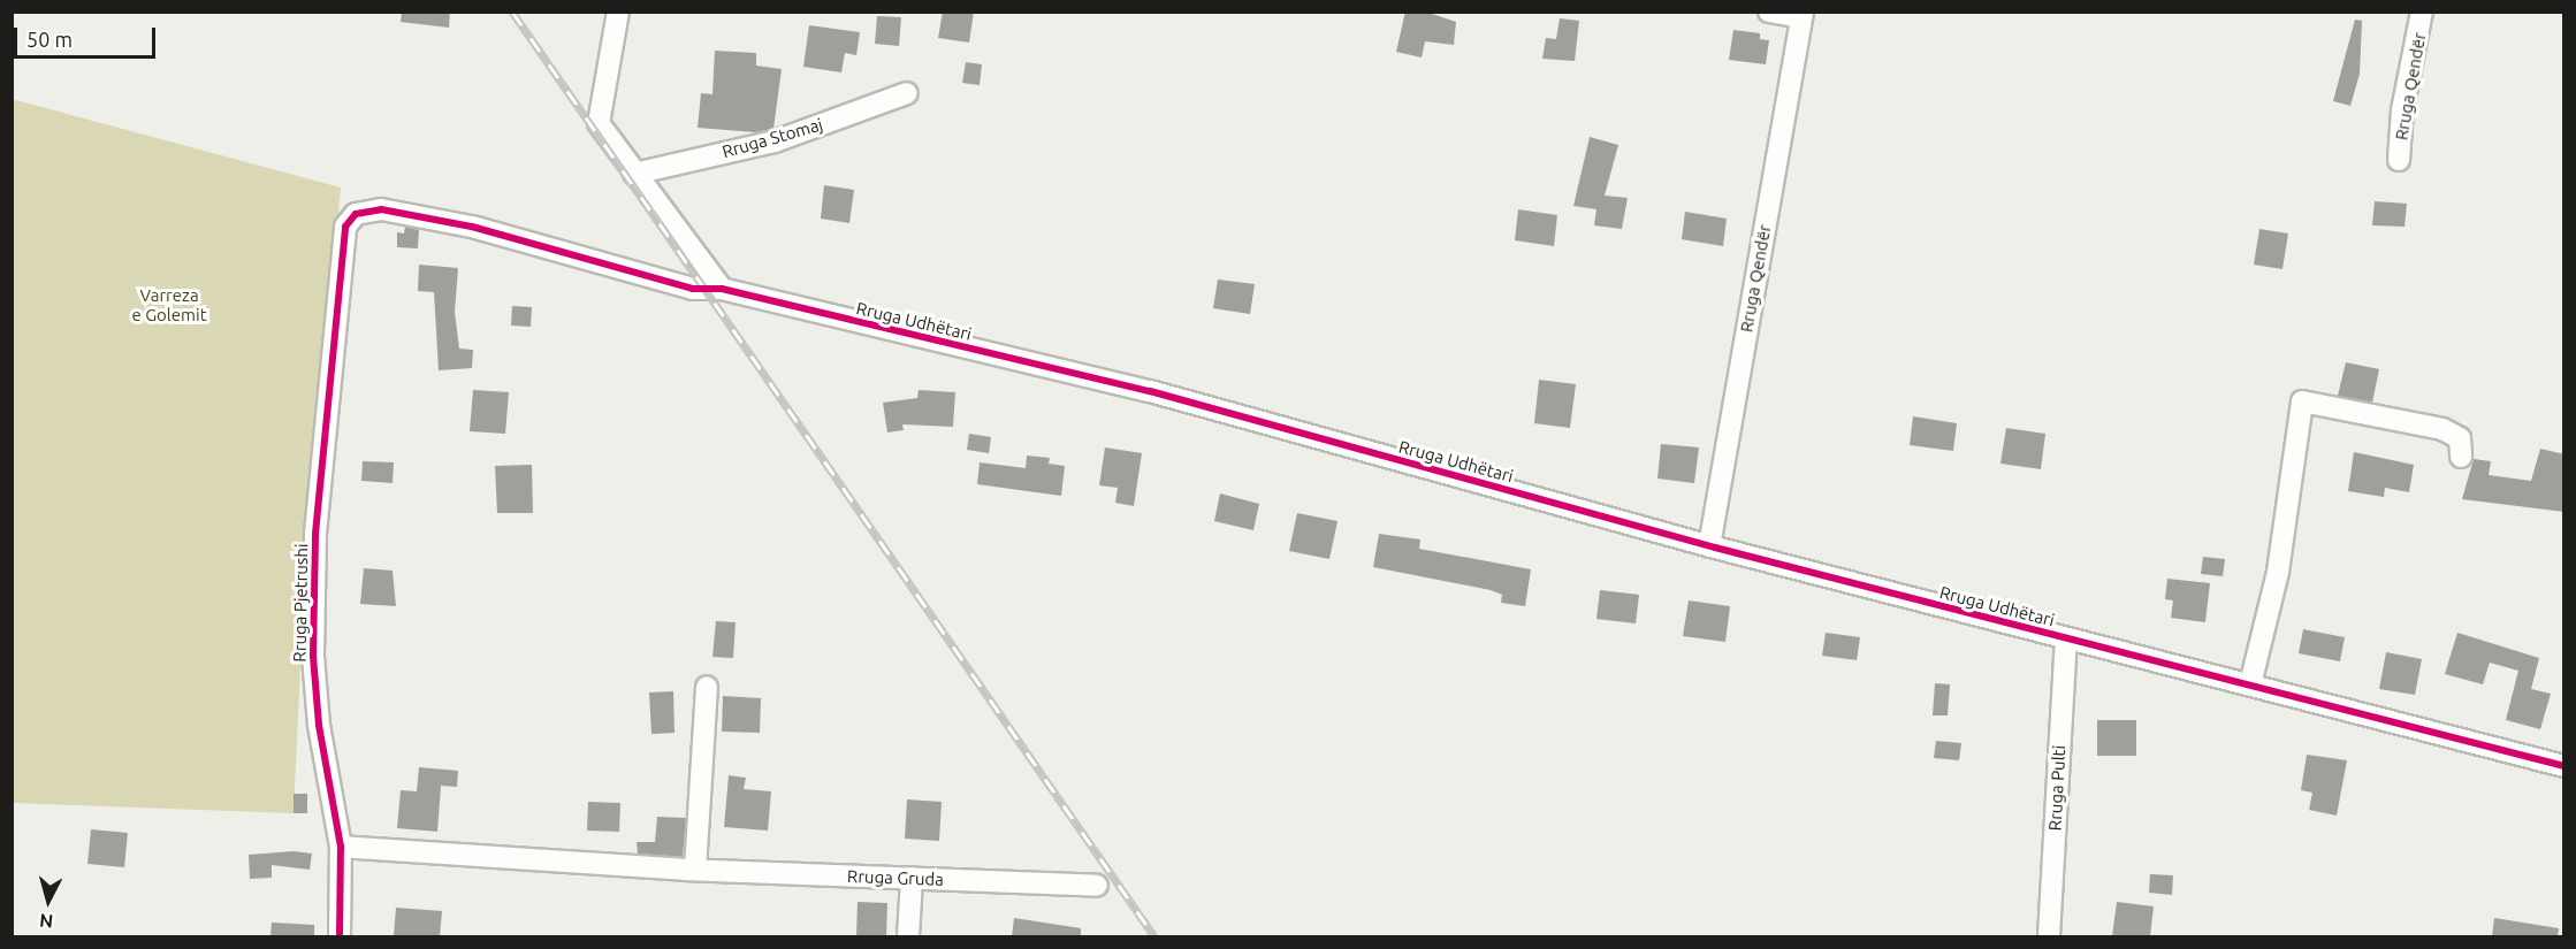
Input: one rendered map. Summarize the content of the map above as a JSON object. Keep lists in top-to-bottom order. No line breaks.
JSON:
{"streets":{"street":["Rruga Qendër","Rruga Stomaj","Rruga Udhëtari","Rruga Pjetrushi","Rruga Pulti","Rruga Gruda"]},"crossings":[["Rruga Qendër","Rruga Udhëtari"],["Rruga Udhëtari","Rruga Pjetrushi"],["Rruga Udhëtari","Rruga Pulti"],["Rruga Pjetrushi","Rruga Gruda"]],"parks":["Varreza e Golemit"],"scale_bar":"50 m","north":"bottom"}
